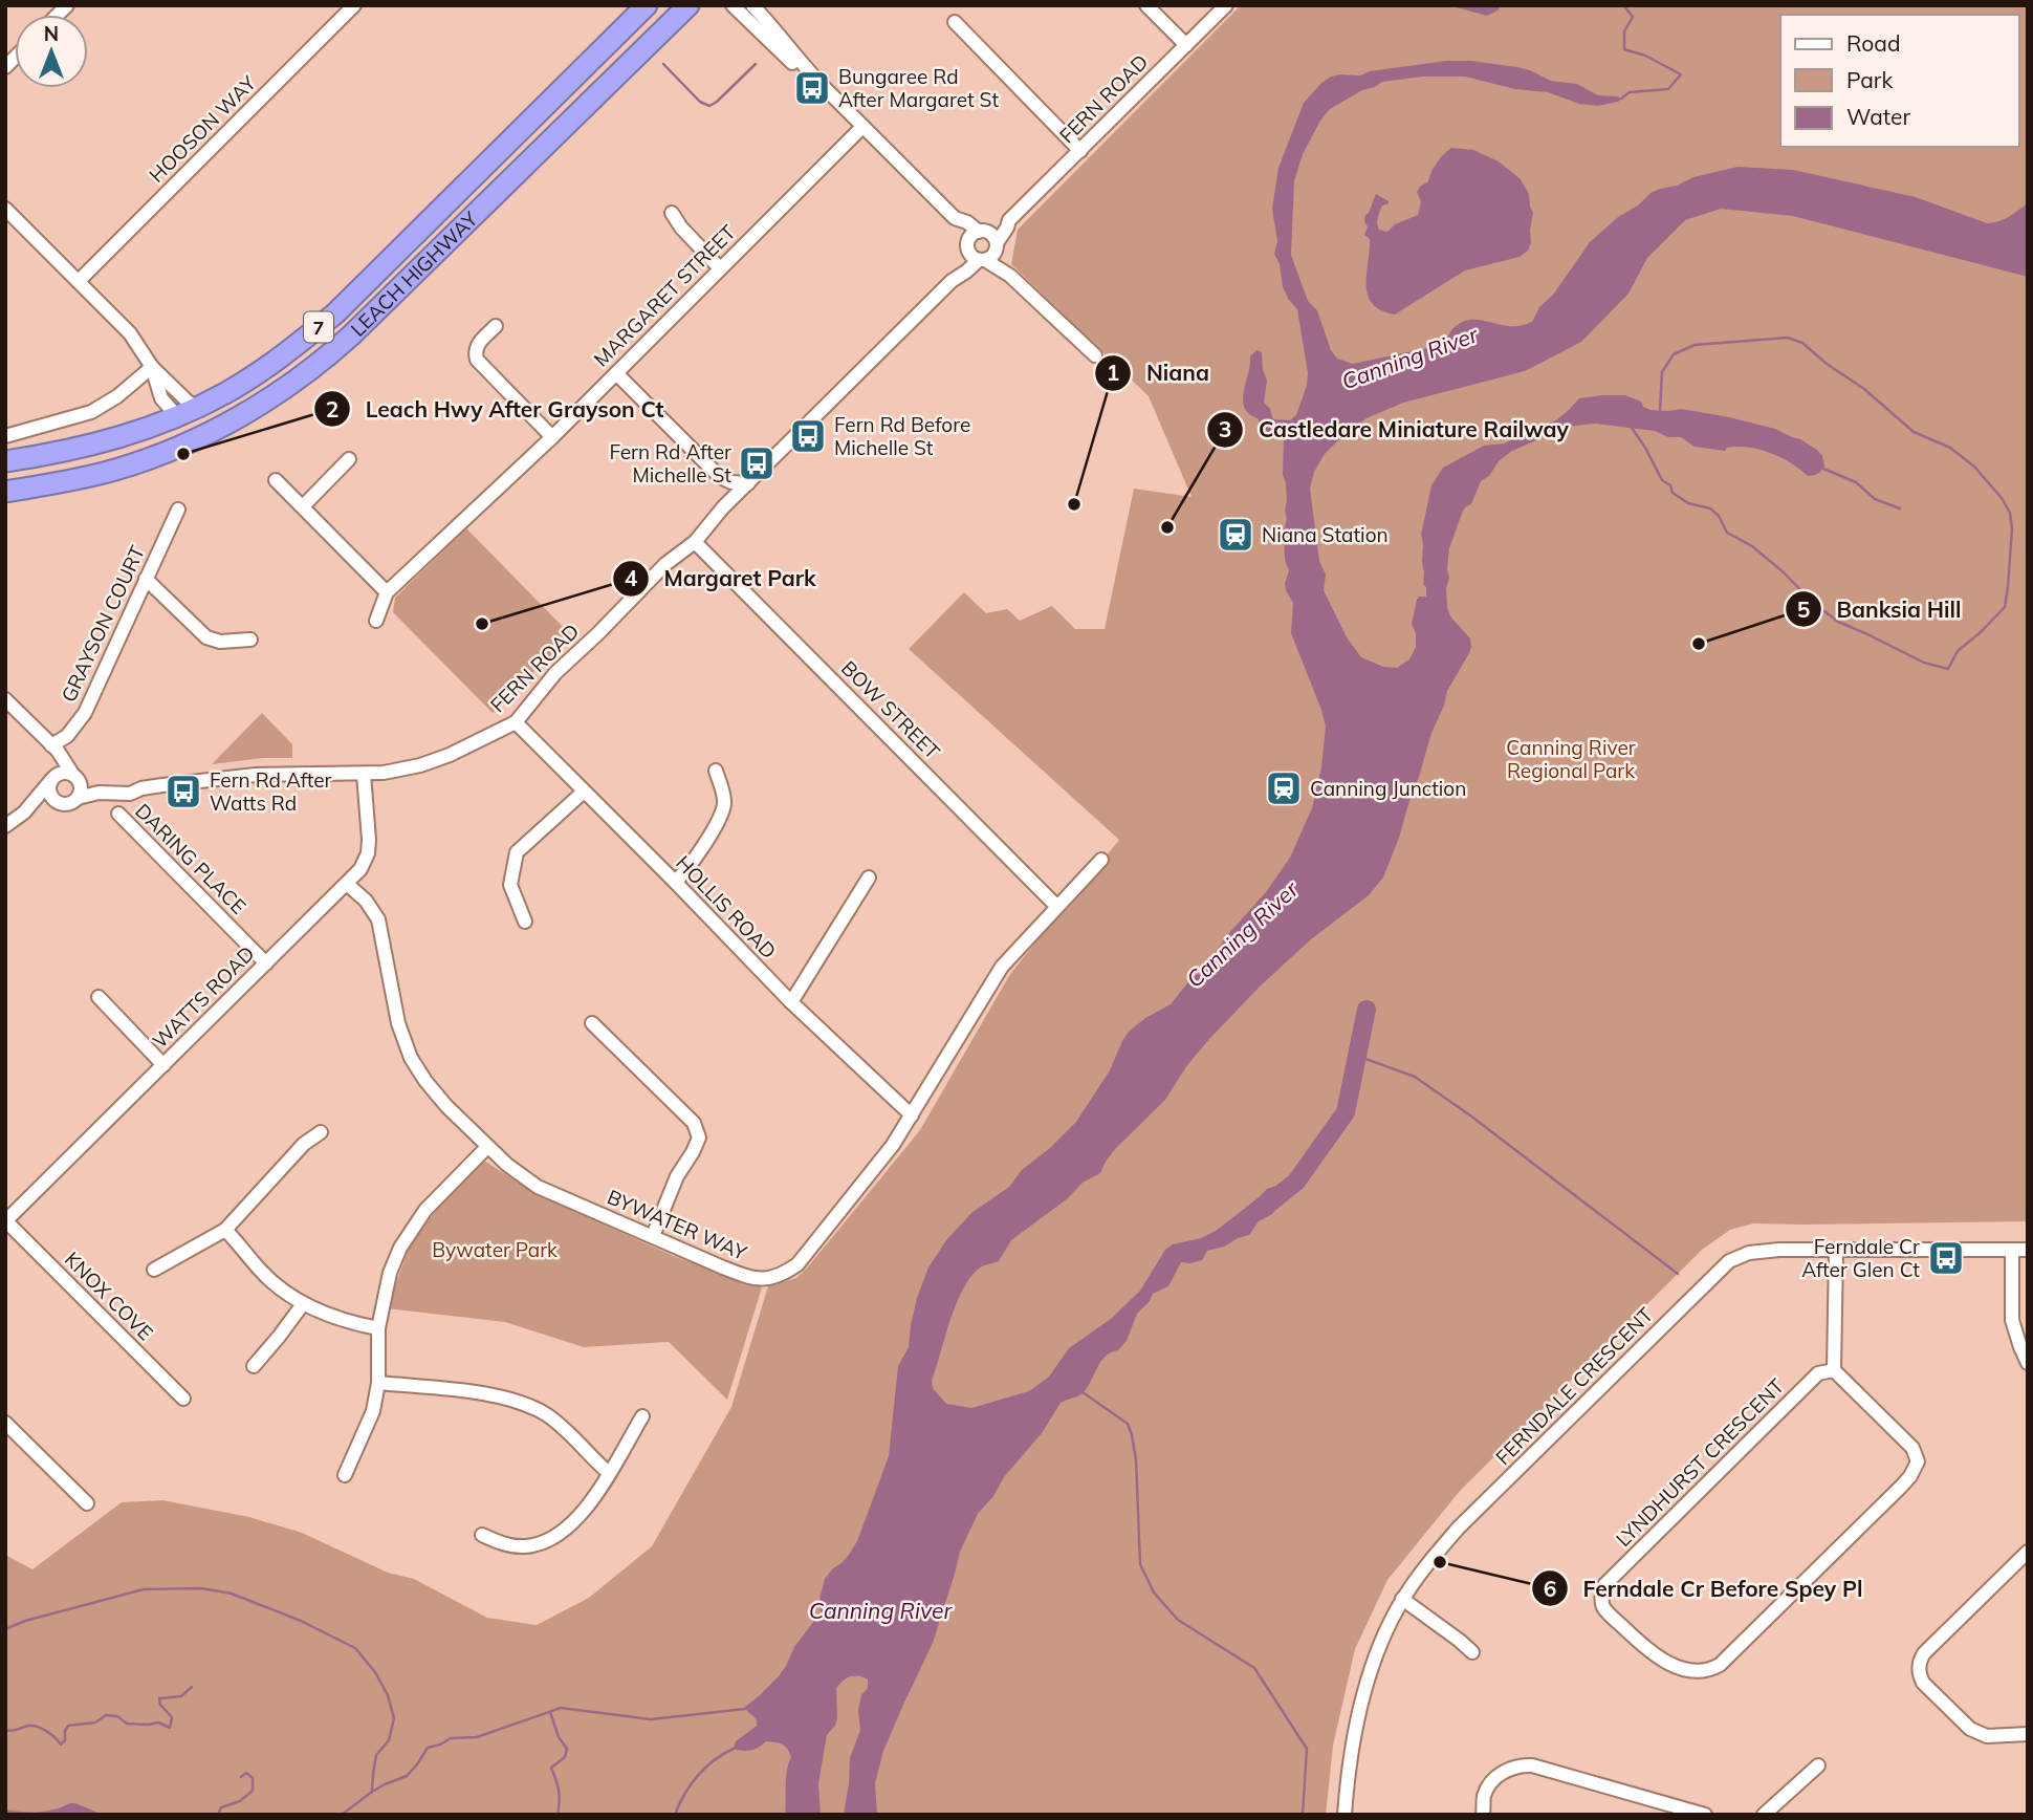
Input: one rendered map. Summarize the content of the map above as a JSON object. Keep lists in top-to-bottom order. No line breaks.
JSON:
{"streets":{"highway":["LEACH HIGHWAY","7"],"street":["FERN ROAD","HOOSON WAY","MARGARET STREET","GRAYSON COURT","BOW STREET","DARING PLACE","HOLLIS ROAD","WATTS ROAD","BYWATER WAY","KNOX COVE","FERNDALE CRESCENT","LYNDHURST CRESCENT"]},"crossings":[["FERN ROAD","BOW STREET"],["FERN ROAD","HOLLIS ROAD"],["FERN ROAD","WATTS ROAD"],["BOW STREET","BYWATER WAY"],["DARING PLACE","WATTS ROAD"],["HOLLIS ROAD","BYWATER WAY"],["WATTS ROAD","BYWATER WAY"],["WATTS ROAD","KNOX COVE"]],"water":["Canning River"],"parks":["Canning River Regional Park","Bywater Park"],"places":{"bus stop":["Bungaree Rd After Margaret St","Fern Rd Before Michelle St","Fern Rd After Michelle St","Fern Rd After Watts Rd","Ferndale Cr After Glen Ct"],"other":["Leach Hwy After Grayson Ct","Niana","Castledare Miniature Railway","Margaret Park","Banksia Hill","Ferndale Cr Before Spey Pl"],"station":["Niana Station","Canning Junction"]},"legend":["Road","Park","Water"],"north":"top"}
